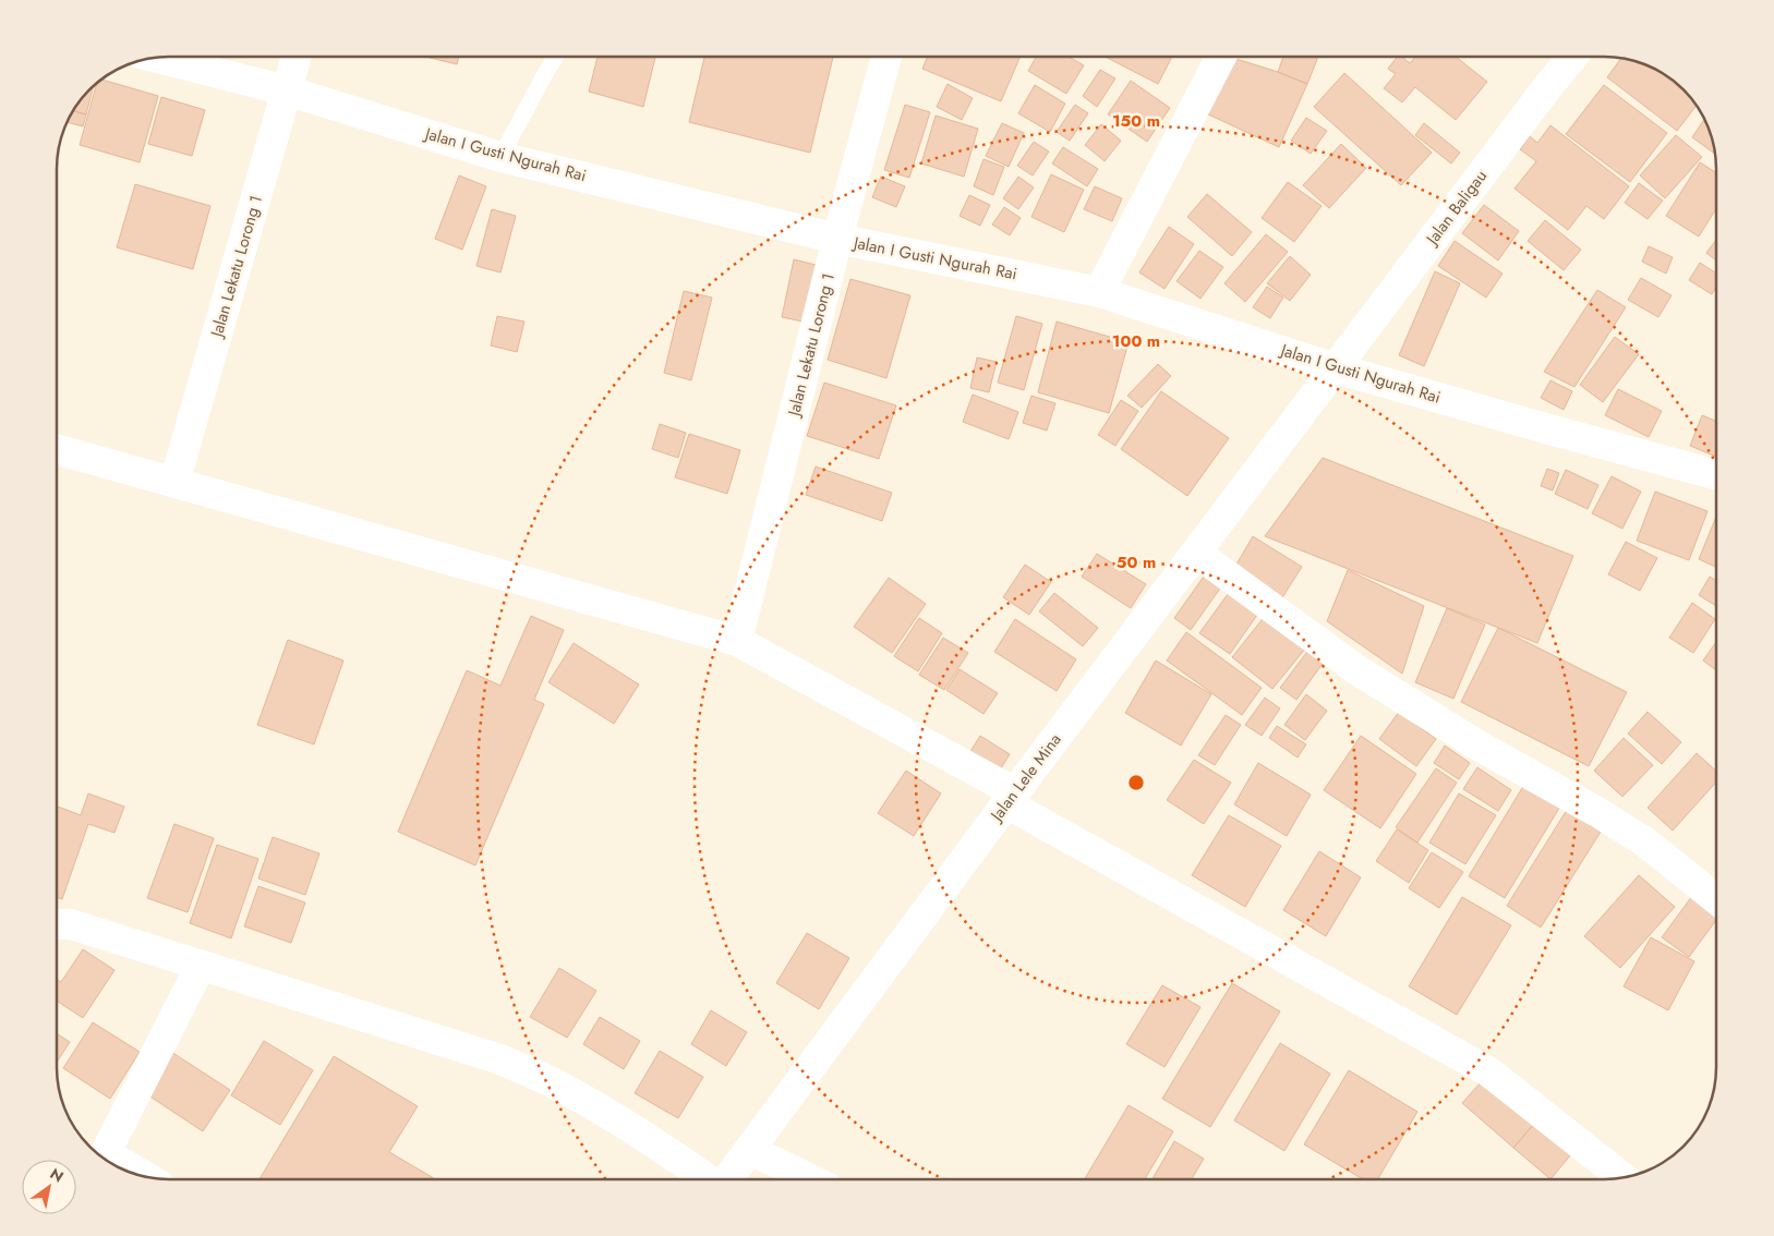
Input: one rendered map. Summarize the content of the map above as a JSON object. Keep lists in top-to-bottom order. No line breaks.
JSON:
{"streets":{"street":["Jalan I Gusti Ngurah Rai","Jalan Baligau","Jalan Lekatu Lorong 1","Jalan Lele Mina"]},"crossings":[["Jalan I Gusti Ngurah Rai","Jalan Baligau"],["Jalan I Gusti Ngurah Rai","Jalan Lekatu Lorong 1"],["Jalan I Gusti Ngurah Rai","Jalan Lele Mina"],["Jalan Baligau","Jalan Lele Mina"]],"north":"top right","rings":["150 m","100 m","50 m"]}
